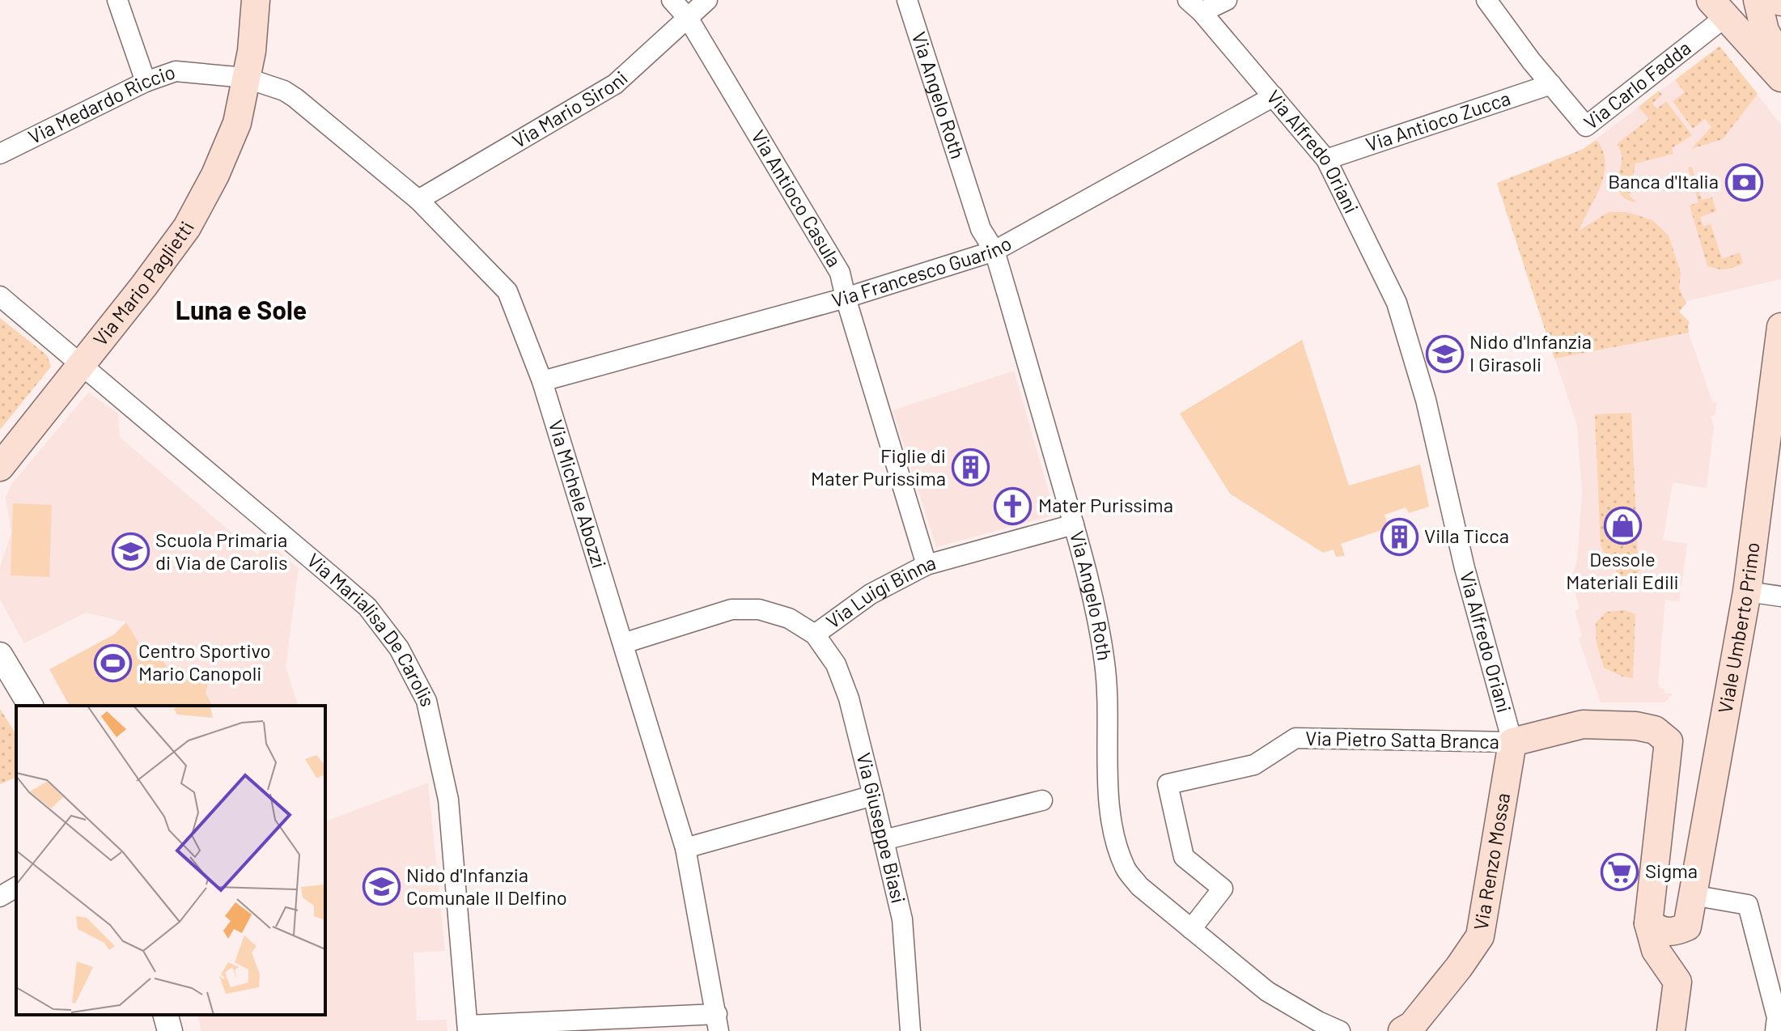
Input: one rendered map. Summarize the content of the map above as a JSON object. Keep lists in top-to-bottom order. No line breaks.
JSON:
{"streets":{"main road":["Via Mario Paglietti","Viale Umberto Primo","Via Renzo Mossa"],"street":["Via Carlo Fadda","Via Angelo Roth","Via Medardo Riccio","Via Mario Sironi","Via Antioco Zucca","Via Alfredo Oriani","Via Antioco Casula","Via Francesco Guarino","Via Michele Abozzi","Via Luigi Binna","Via Marialisa De Carolis","Via Pietro Satta Branca","Via Giuseppe Biasi"]},"crossings":[["Via Carlo Fadda","Via Antioco Zucca"],["Via Angelo Roth","Via Francesco Guarino"],["Via Angelo Roth","Via Luigi Binna"],["Via Angelo Roth","Via Pietro Satta Branca"],["Via Medardo Riccio","Via Mario Paglietti"],["Via Medardo Riccio","Via Michele Abozzi"],["Via Mario Sironi","Via Antioco Casula"],["Via Mario Sironi","Via Michele Abozzi"],["Via Antioco Zucca","Via Alfredo Oriani"],["Via Alfredo Oriani","Via Francesco Guarino"],["Via Alfredo Oriani","Via Pietro Satta Branca"],["Via Alfredo Oriani","Via Renzo Mossa"],["Via Antioco Casula","Via Francesco Guarino"],["Via Antioco Casula","Via Luigi Binna"],["Via Francesco Guarino","Via Michele Abozzi"],["Via Mario Paglietti","Via Michele Abozzi"],["Via Mario Paglietti","Via Marialisa De Carolis"],["Via Michele Abozzi","Via Luigi Binna"],["Via Luigi Binna","Via Giuseppe Biasi"],["Via Pietro Satta Branca","Via Renzo Mossa"]],"districts":["Luna e Sole"],"places":{"bank":["Banca d'Italia"],"school or university":["Nido d'Infanzia I Girasoli","Scuola Primaria di Via de Carolis","Nido d'Infanzia Comunale Il Delfino"],"building":["Figlie di Mater Purissima","Villa Ticca"],"church":["Mater Purissima"],"shop":["Dessole Materiali Edili"],"sports":["Centro Sportivo Mario Canopoli"],"supermarket":["Sigma"]}}
